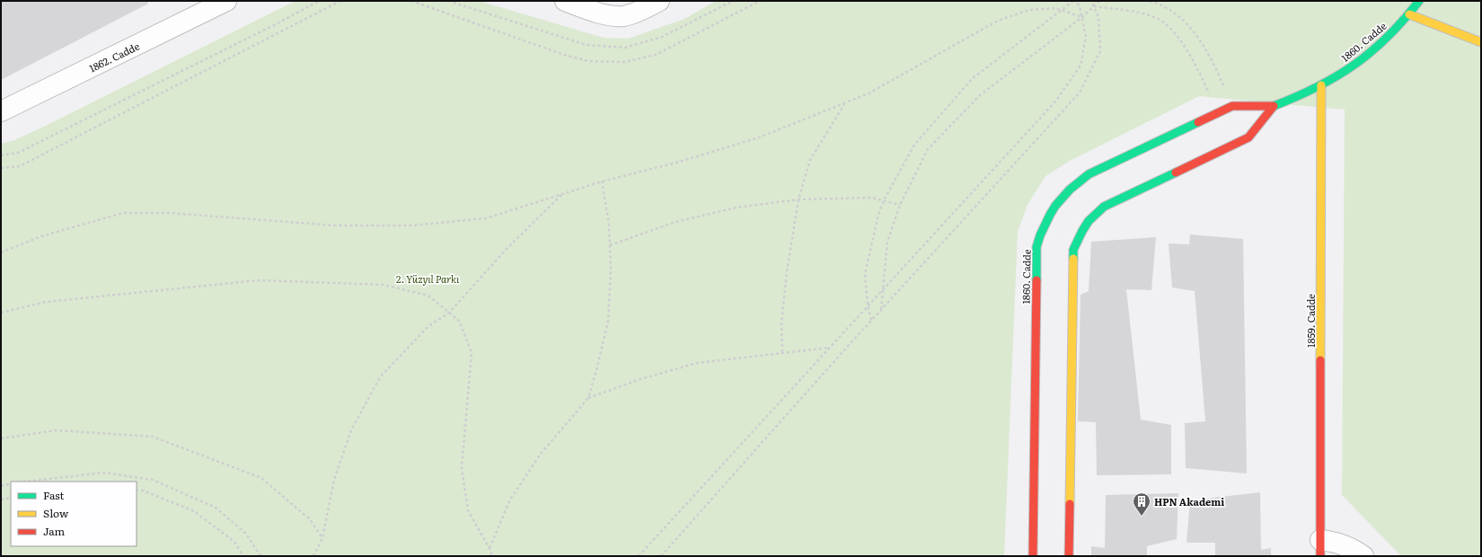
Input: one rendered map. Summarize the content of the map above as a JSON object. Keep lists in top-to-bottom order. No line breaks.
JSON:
{"streets":{"street":["1860. Cadde","1862. Cadde","1859. Cadde"]},"crossings":[["1860. Cadde","1859. Cadde"]],"parks":["2. Yüzyıl Parkı"],"places":{"building":["HPN Akademi"]},"legend":["Fast","Slow","Jam"]}
